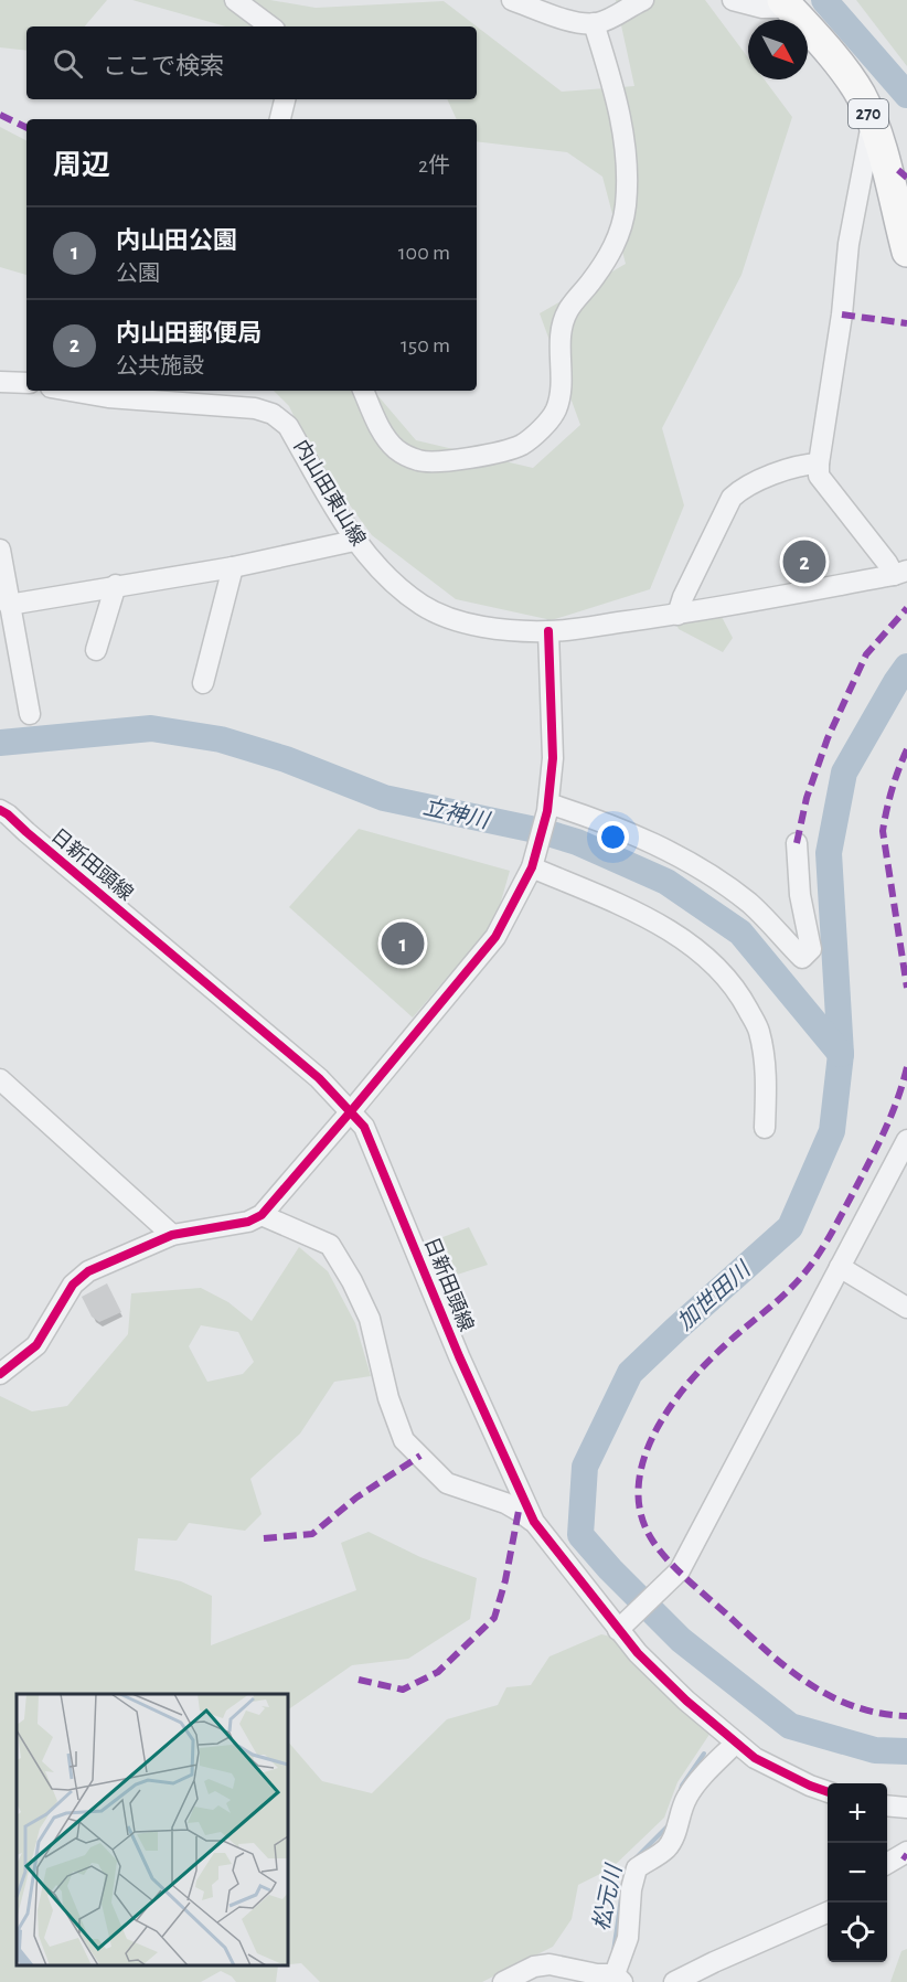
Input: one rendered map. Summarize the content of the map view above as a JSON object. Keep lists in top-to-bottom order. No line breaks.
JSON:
{"streets":{"highway":["270"],"street":["内山田東山線","日新田頭線"]},"water":["立神川","加世田川","松元川"],"north":"bottom right","page":{"search":"ここで検索","heading":["周辺","2件"],"list":[{"mark":"1","name":"内山田公園","note":"公園","value":"100 m"},{"mark":"2","name":"内山田郵便局","note":"公共施設","value":"150 m"}],"pins":["2","1"],"map_buttons":["+","−"]}}
